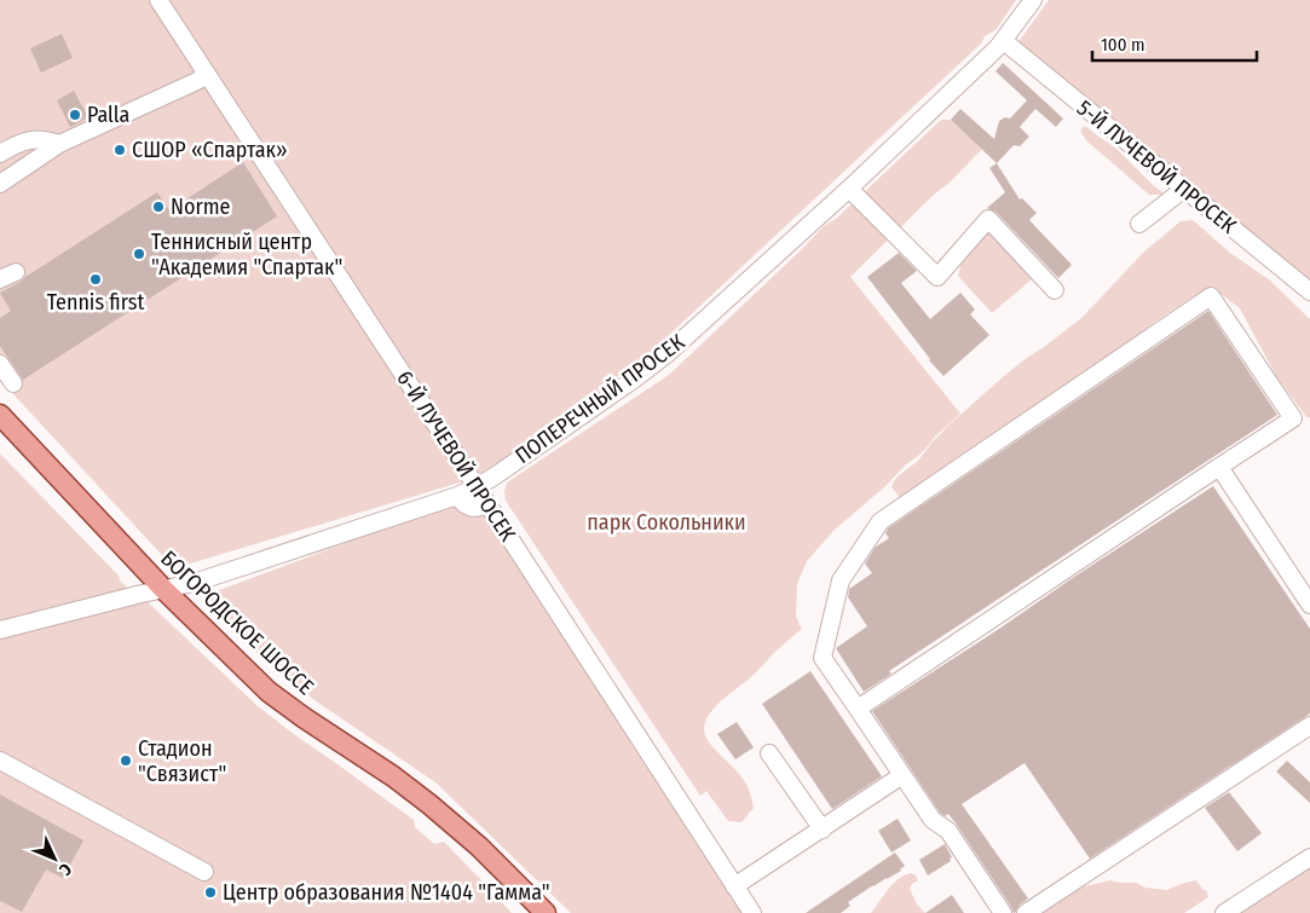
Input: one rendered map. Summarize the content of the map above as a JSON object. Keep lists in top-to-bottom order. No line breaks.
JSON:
{"streets":{"main road":["БОГОРОДСКОЕ ШОССЕ"],"street":["5-Й ЛУЧЕВОЙ ПРОСЕК","ПОПЕРЕЧНЫЙ ПРОСЕК","6-Й ЛУЧЕВОЙ ПРОСЕК"]},"crossings":[["5-Й ЛУЧЕВОЙ ПРОСЕК","ПОПЕРЕЧНЫЙ ПРОСЕК"],["ПОПЕРЕЧНЫЙ ПРОСЕК","6-Й ЛУЧЕВОЙ ПРОСЕК"],["ПОПЕРЕЧНЫЙ ПРОСЕК","БОГОРОДСКОЕ ШОССЕ"]],"parks":["парк Сокольники"],"places":["Palla","СШОР «Спартак»","Norme","Теннисный центр \"Академия \"Спартак\"","Tennis first","Стадион \"Связист\"","Центр образования №1404 \"Гамма\""],"scale_bar":"100 m","north":"bottom right"}
